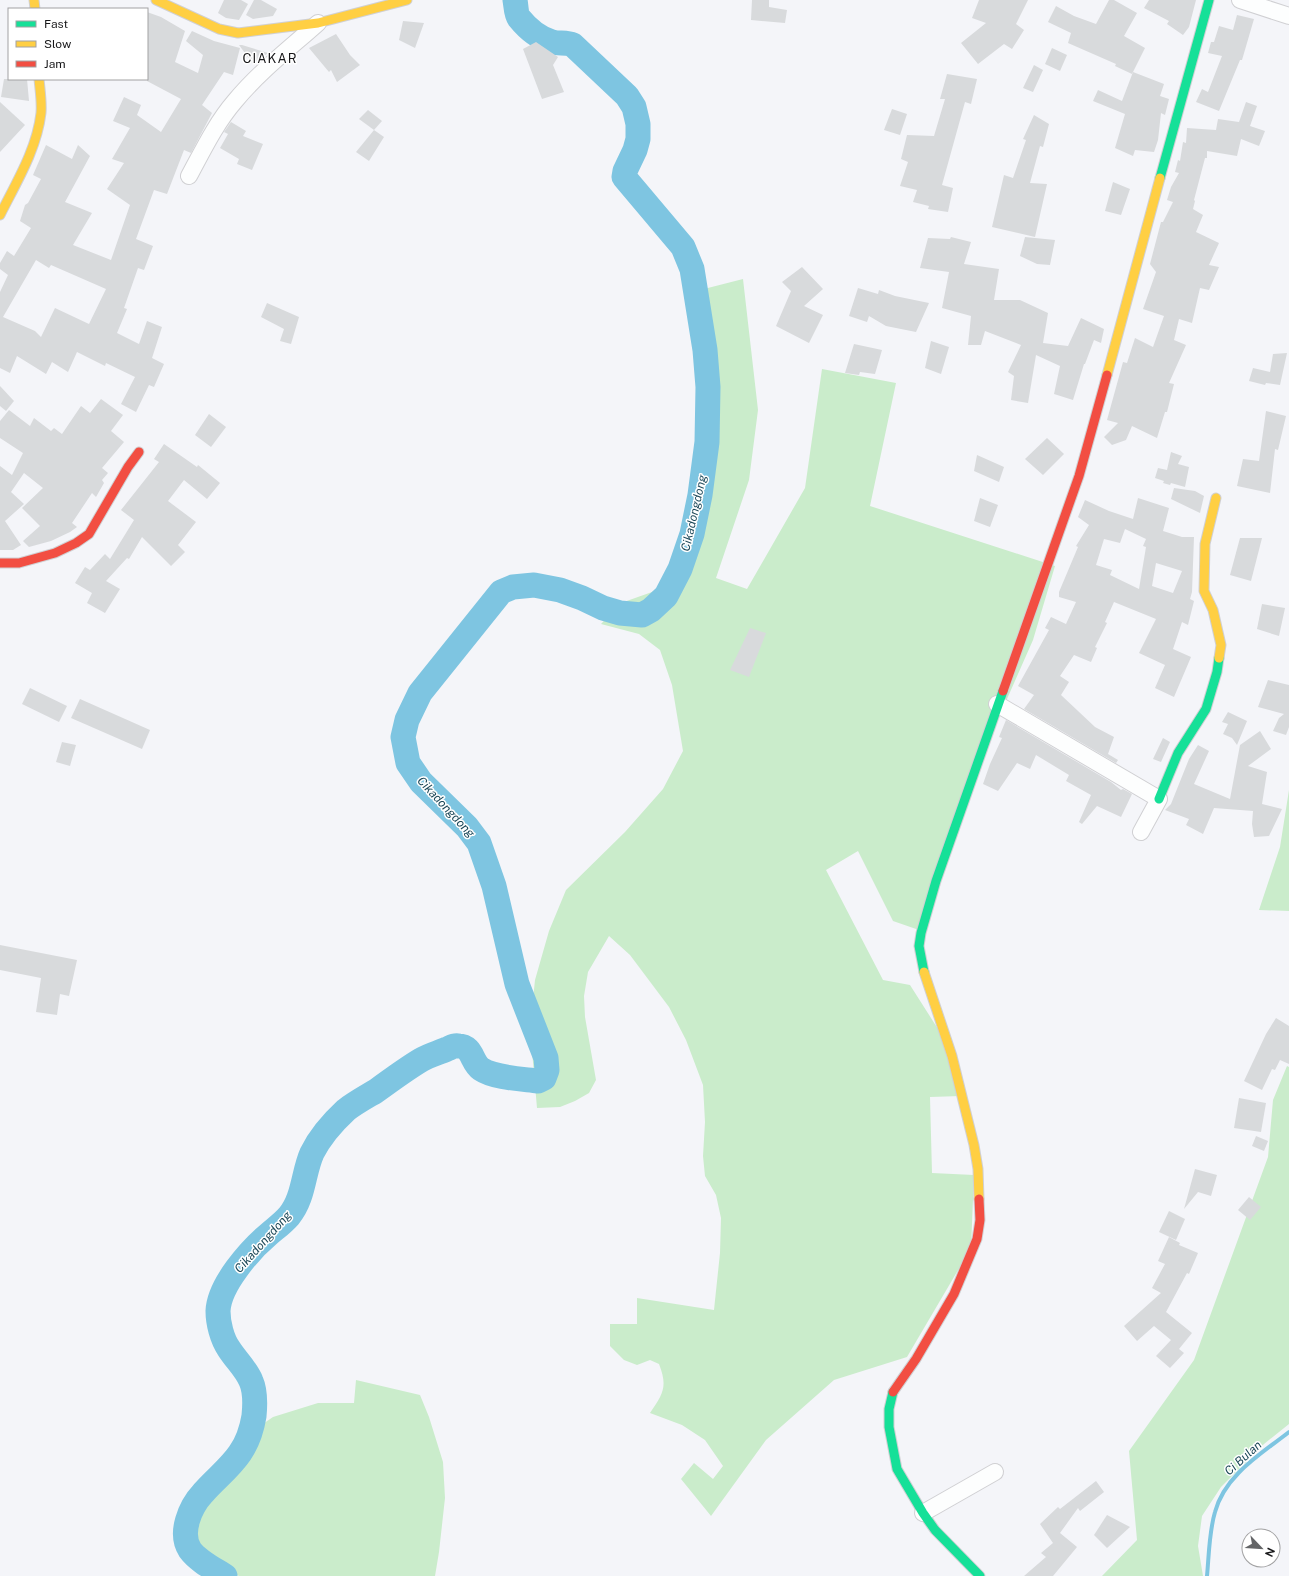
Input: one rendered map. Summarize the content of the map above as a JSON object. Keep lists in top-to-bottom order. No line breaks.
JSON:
{"districts":["CIAKAR"],"water":["Cikadongdong","Ci Bulan"],"legend":["Fast","Slow","Jam"],"north":"bottom right"}
